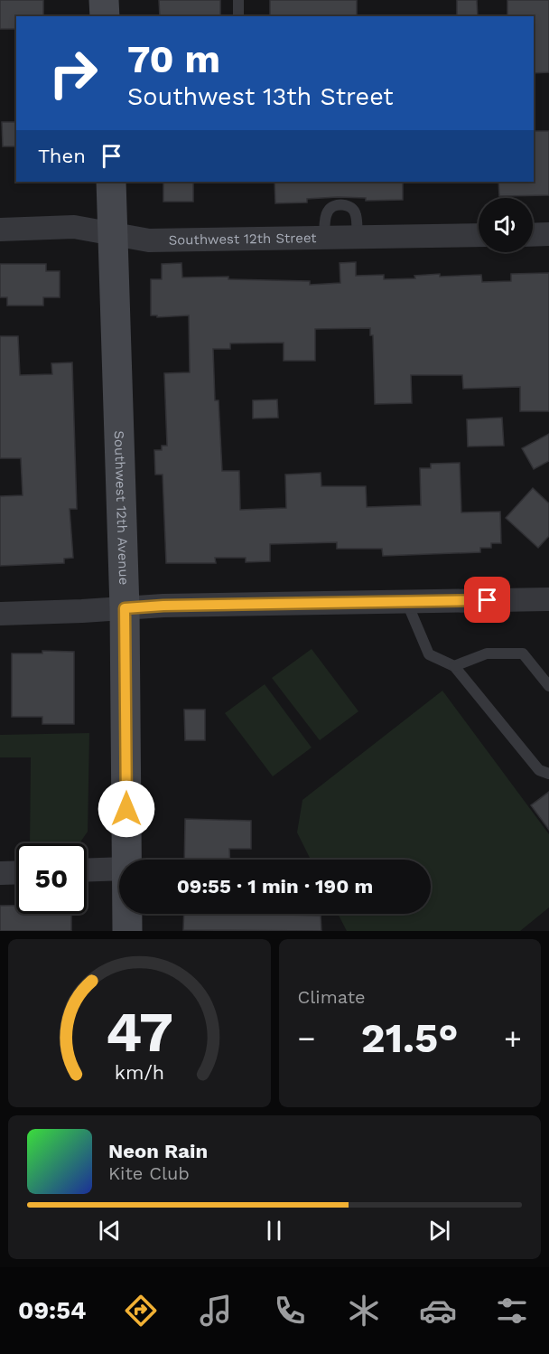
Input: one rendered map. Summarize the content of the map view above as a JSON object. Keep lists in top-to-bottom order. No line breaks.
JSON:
{"streets":{"main road":["Southwest 12th Avenue"],"street":["Southwest 12th Street"]},"crossings":[["Southwest 12th Street","Southwest 12th Avenue"]],"page":{"turn":["70 m","Southwest 13th Street"],"then":"Then","limit":"50","trip":"09:55 · 1 min · 190 m","tile":"Climate","heat":["−","21.5°","+"],"song":["Neon Rain","Kite Club"],"tabs":"09:54","gauge":["47","km/h"]}}
